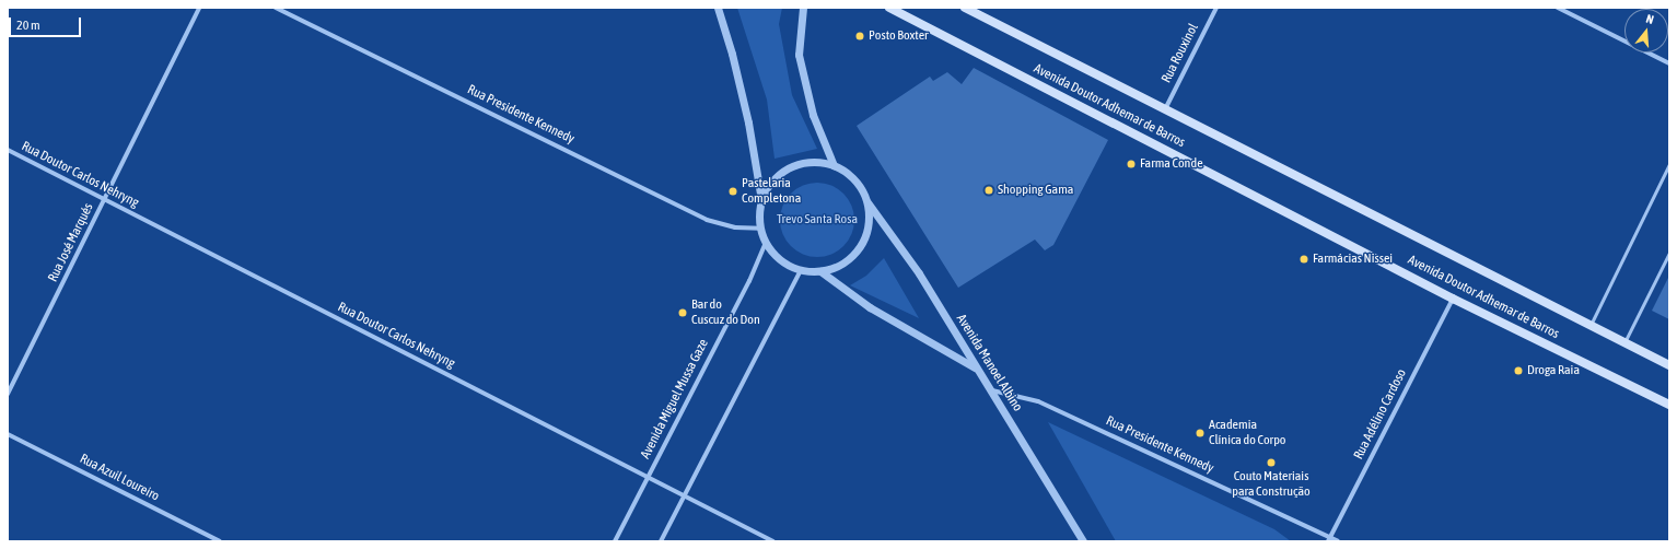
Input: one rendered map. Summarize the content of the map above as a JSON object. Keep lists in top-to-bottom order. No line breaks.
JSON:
{"streets":{"main road":["Avenida Doutor Adhemar de Barros"],"street":["Rua Rouxinol","Rua Presidente Kennedy","Rua Doutor Carlos Nehryng","Rua José Marqués","Avenida Manoel Albino","Avenida Miguel Mussa Gaze","Rua Adélino Cardoso","Rua Azuil Loureiro"]},"crossings":[["Rua Rouxinol","Avenida Doutor Adhemar de Barros"],["Avenida Doutor Adhemar de Barros","Rua Adélino Cardoso"],["Rua Presidente Kennedy","Avenida Manoel Albino"],["Rua Presidente Kennedy","Avenida Miguel Mussa Gaze"],["Rua Presidente Kennedy","Rua Adélino Cardoso"],["Rua Doutor Carlos Nehryng","Rua José Marqués"],["Rua Doutor Carlos Nehryng","Avenida Miguel Mussa Gaze"],["Avenida Manoel Albino","Avenida Miguel Mussa Gaze"]],"parks":["Trevo Santa Rosa"],"places":["Posto Boxter","Farma Conde","Shopping Gama","Pastelaria Completona","Farmácias Nissei","Bar do Cuscuz do Don","Droga Raia","Academia Clínica do Corpo","Couto Materiais para Construção"],"scale_bar":"20 m","north":"top"}
